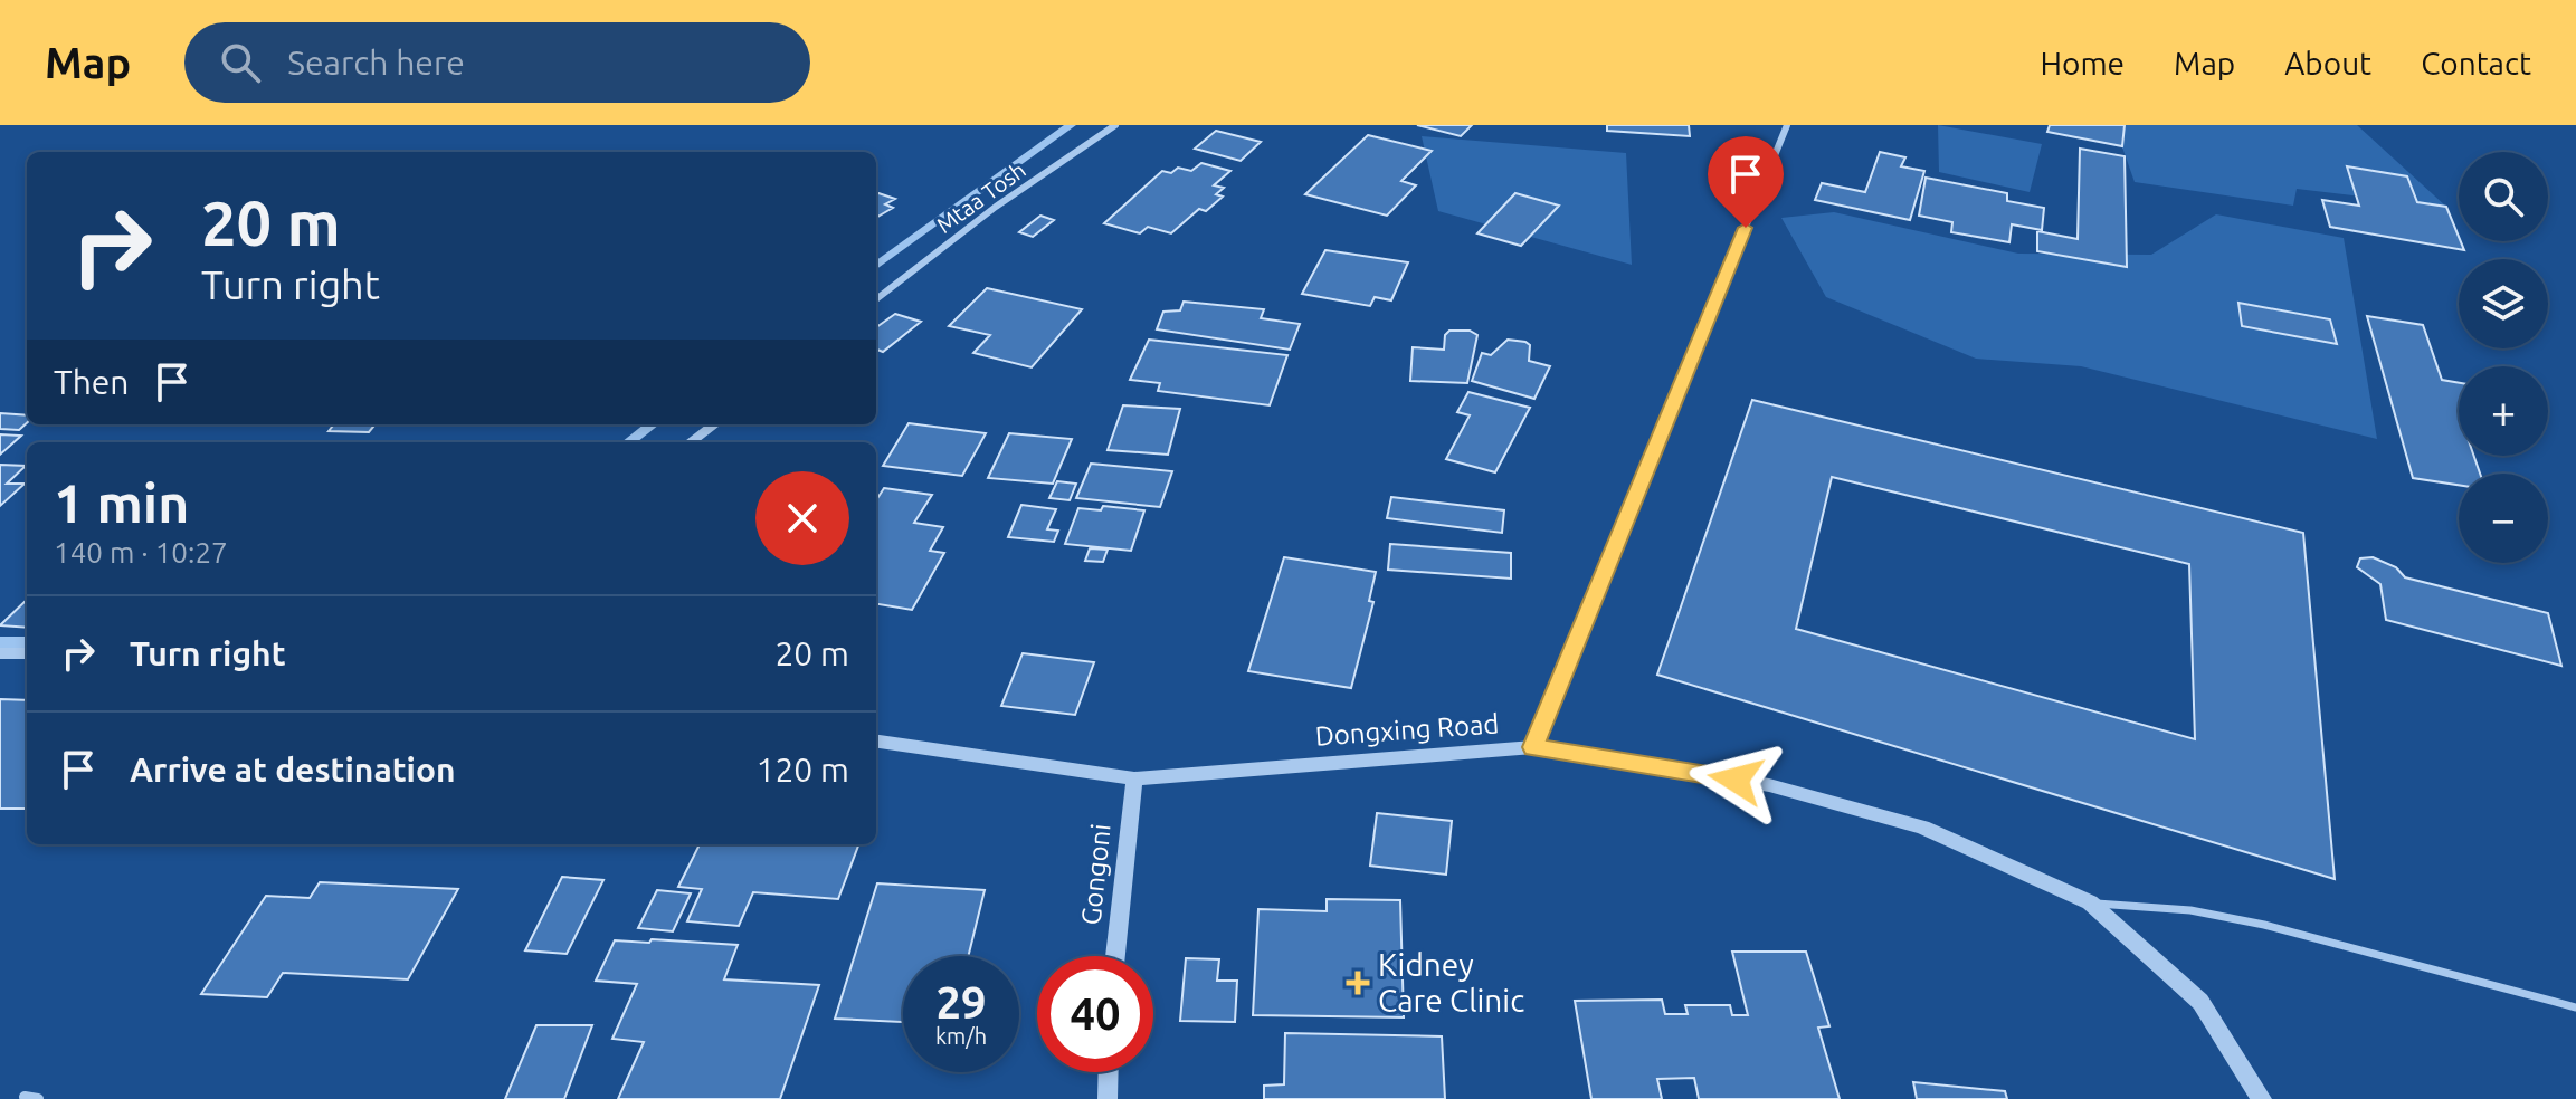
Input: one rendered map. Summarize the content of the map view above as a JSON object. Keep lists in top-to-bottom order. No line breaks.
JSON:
{"streets":{"street":["Mtaa Tosh","Dongxing Road","Gongoni"]},"crossings":[["Dongxing Road","Gongoni"]],"places":{"health":["Kidney Care Clinic"]},"page":{"header":"Map","search":"Search here","nav":["Home","Map","About","Contact"],"map_buttons":["+","−"],"turn":["20 m","Turn right"],"then":"Then","heading":["1 min","140 m · 10:27"],"list":[{"name":"Turn right","value":"20 m"},{"name":"Arrive at destination","value":"120 m"}],"speed":"29 km/h","limit":"40"}}
